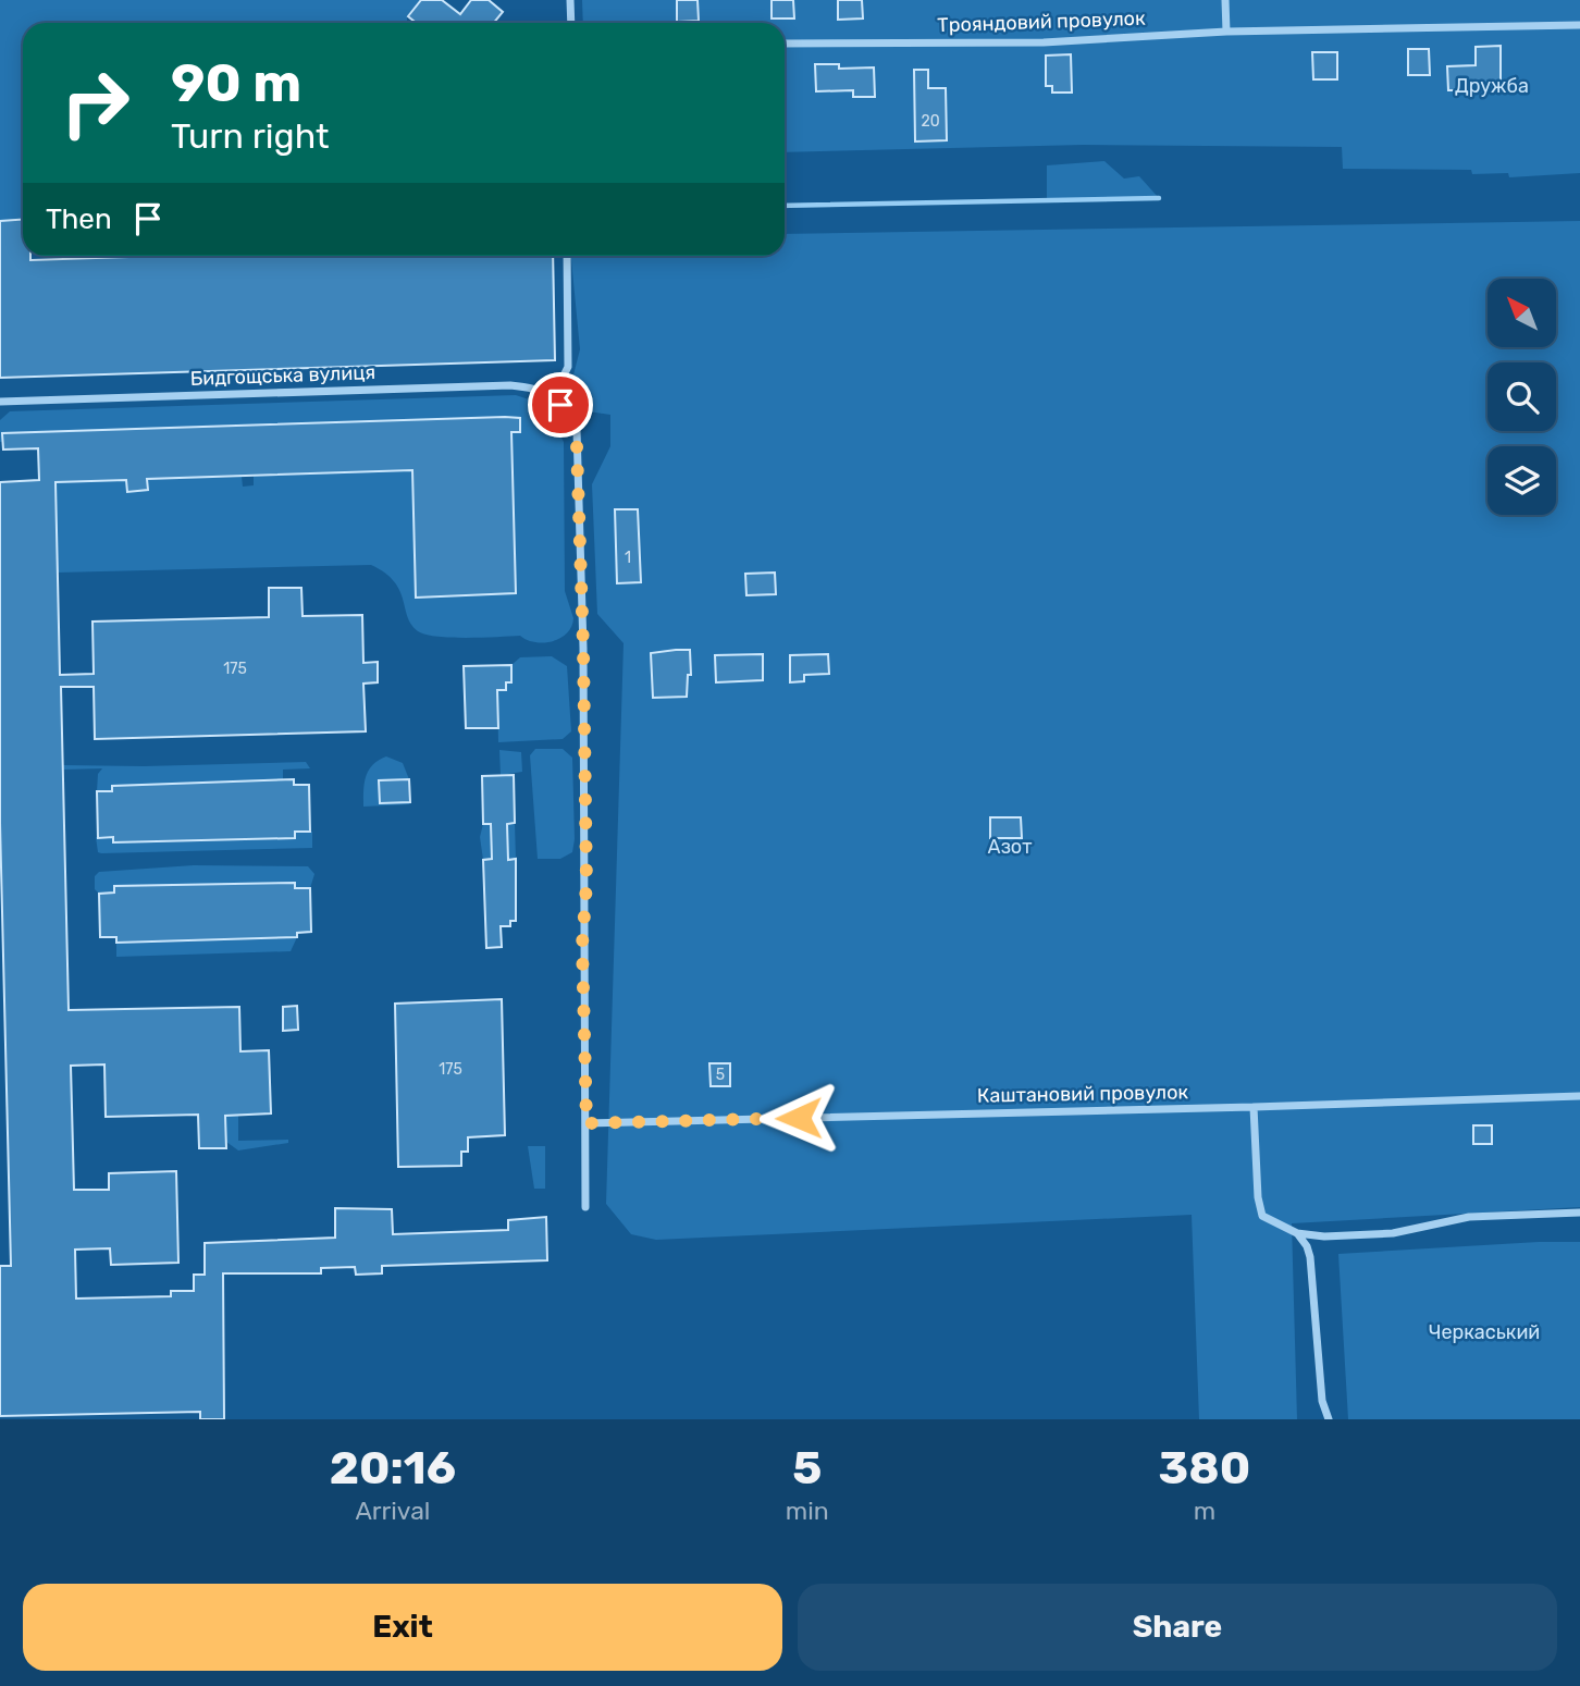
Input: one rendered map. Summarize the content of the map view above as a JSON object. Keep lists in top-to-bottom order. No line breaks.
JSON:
{"streets":{"street":["Трояндовий провулок","Бидгощська вулиця","Каштановий провулок"]},"parks":["Дружба","Азот","Черкаський"],"house_numbers":["20","1","175","175","5"],"north":"top left","page":{"turn":["90 m","Turn right"],"then":"Then","eta":["20:16","Arrival","5","min","380","m"],"buttons":["Exit","Share"]}}
